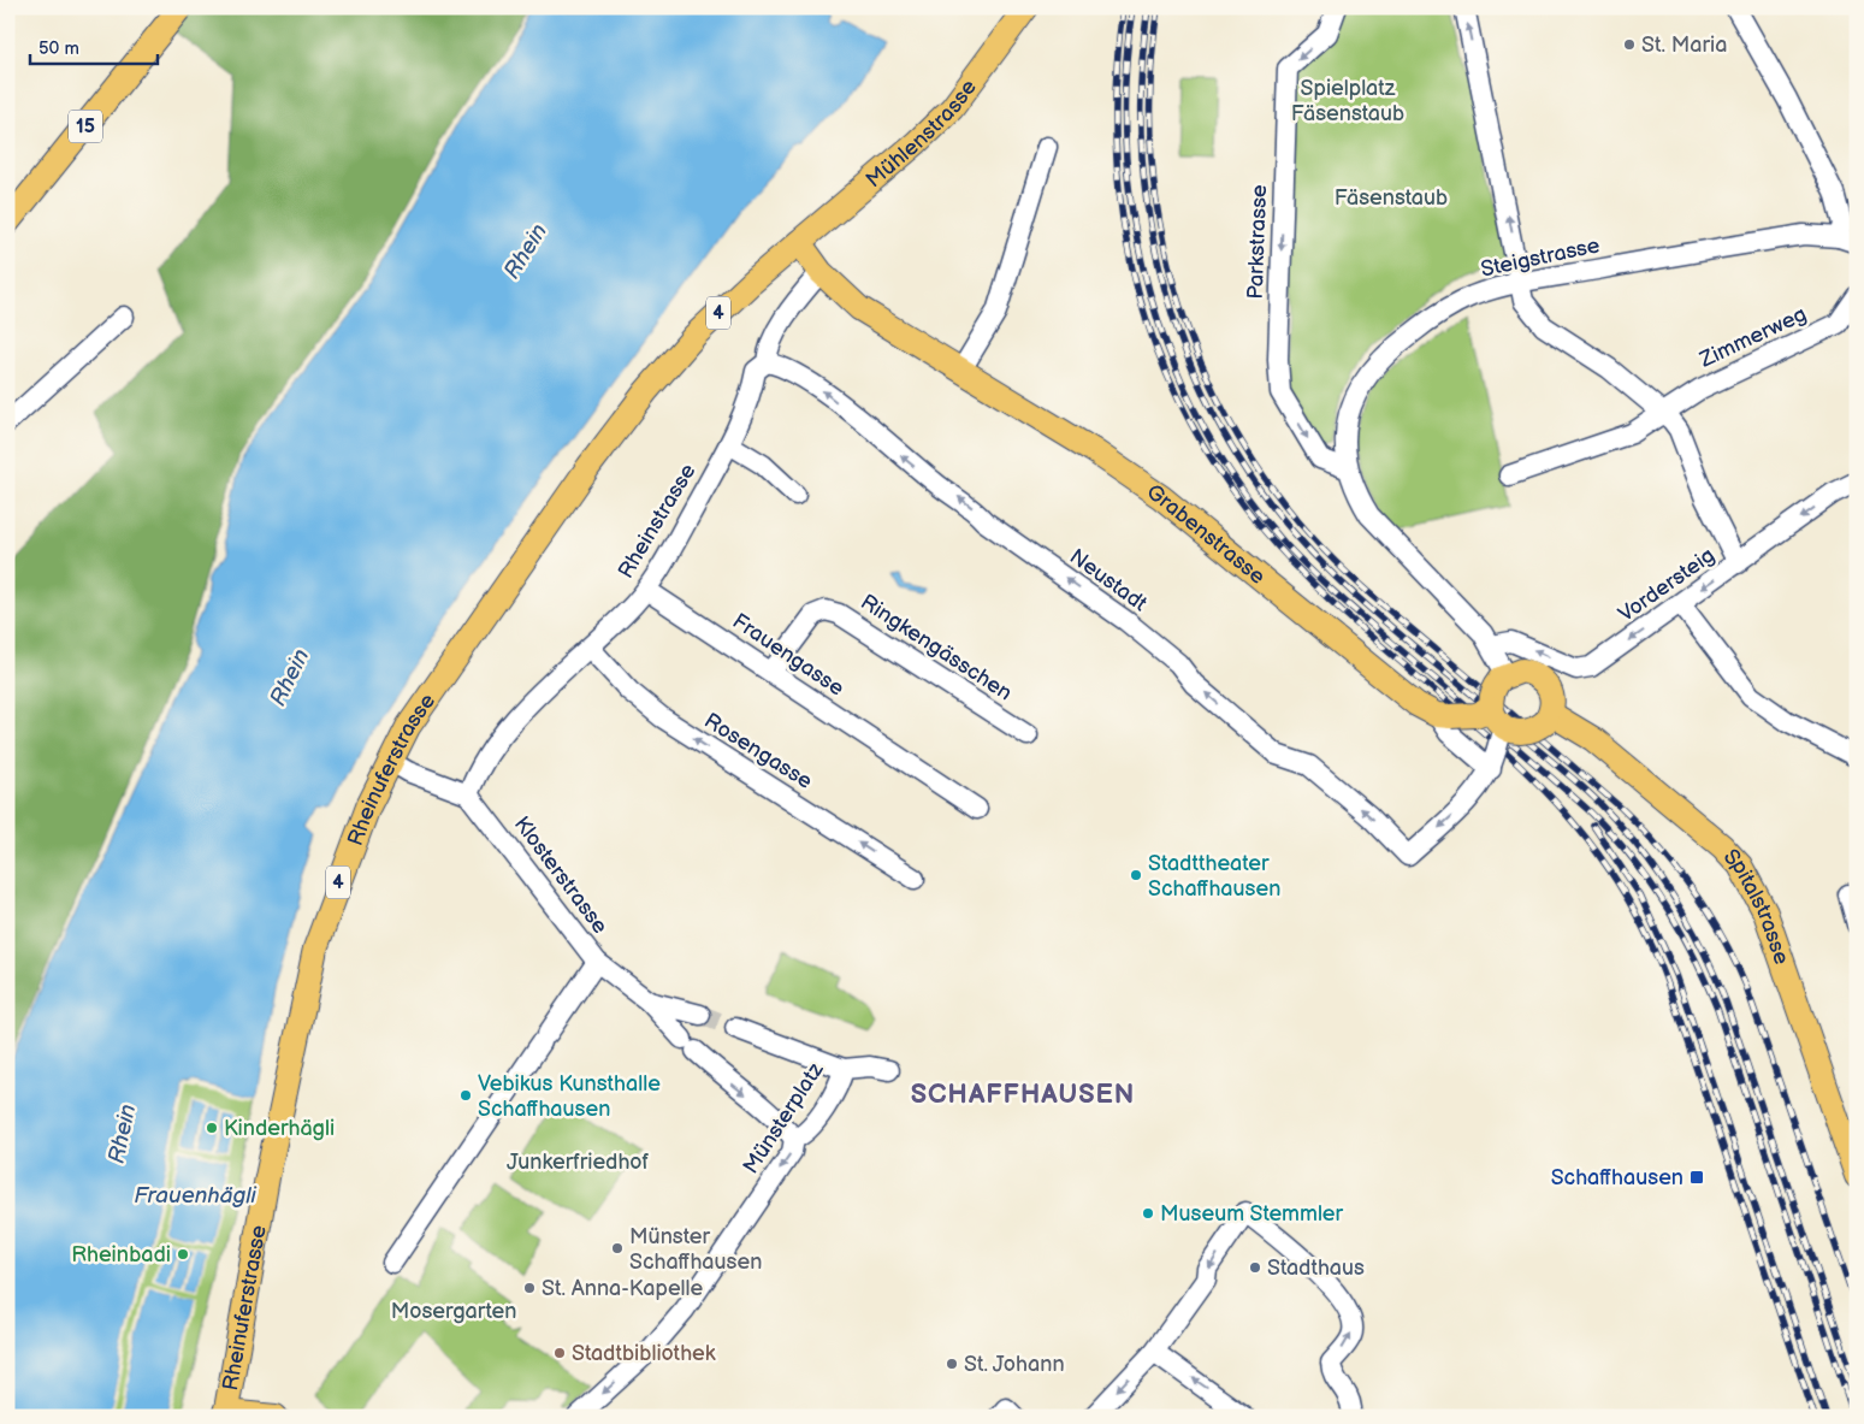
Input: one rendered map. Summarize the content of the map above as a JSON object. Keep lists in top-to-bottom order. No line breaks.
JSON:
{"streets":{"main road":["15","Mühlenstrasse","4","Grabenstrasse","Rheinuferstrasse","Spitalstrasse"],"street":["Parkstrasse","Steigstrasse","Zimmerweg","Rheinstrasse","Neustadt","Vordersteig","Ringkengässchen","Frauengasse","Rosengasse","Klosterstrasse","Münsterplatz"]},"crossings":[["Mühlenstrasse","Grabenstrasse"],["Mühlenstrasse","Rheinuferstrasse"],["Parkstrasse","Steigstrasse"],["Steigstrasse","Vordersteig"],["Steigstrasse","Spitalstrasse"],["4","Rheinuferstrasse"],["Rheinstrasse","Grabenstrasse"],["Rheinstrasse","Neustadt"],["Rheinstrasse","Frauengasse"],["Rheinstrasse","Rosengasse"],["Rheinstrasse","Klosterstrasse"],["Grabenstrasse","Neustadt"],["Grabenstrasse","Rheinuferstrasse"],["Ringkengässchen","Frauengasse"],["Klosterstrasse","Münsterplatz"]],"one_way":["Parkstrasse","Neustadt","Vordersteig","Rosengasse","Münsterplatz"],"districts":["SCHAFFHAUSEN"],"water":["Rhein","Frauenhägli"],"parks":["Spielplatz Fäsenstaub","Fäsenstaub","Junkerfriedhof","Mosergarten"],"places":{"other":["St. Maria","Stadttheater Schaffhausen","Vebikus Kunsthalle Schaffhausen","Kinderhägli","Museum Stemmler","Münster Schaffhausen","Rheinbadi","Stadthaus","St. Anna-Kapelle","Stadtbibliothek","St. Johann"],"transit":["Schaffhausen"]},"scale_bar":"50 m"}
